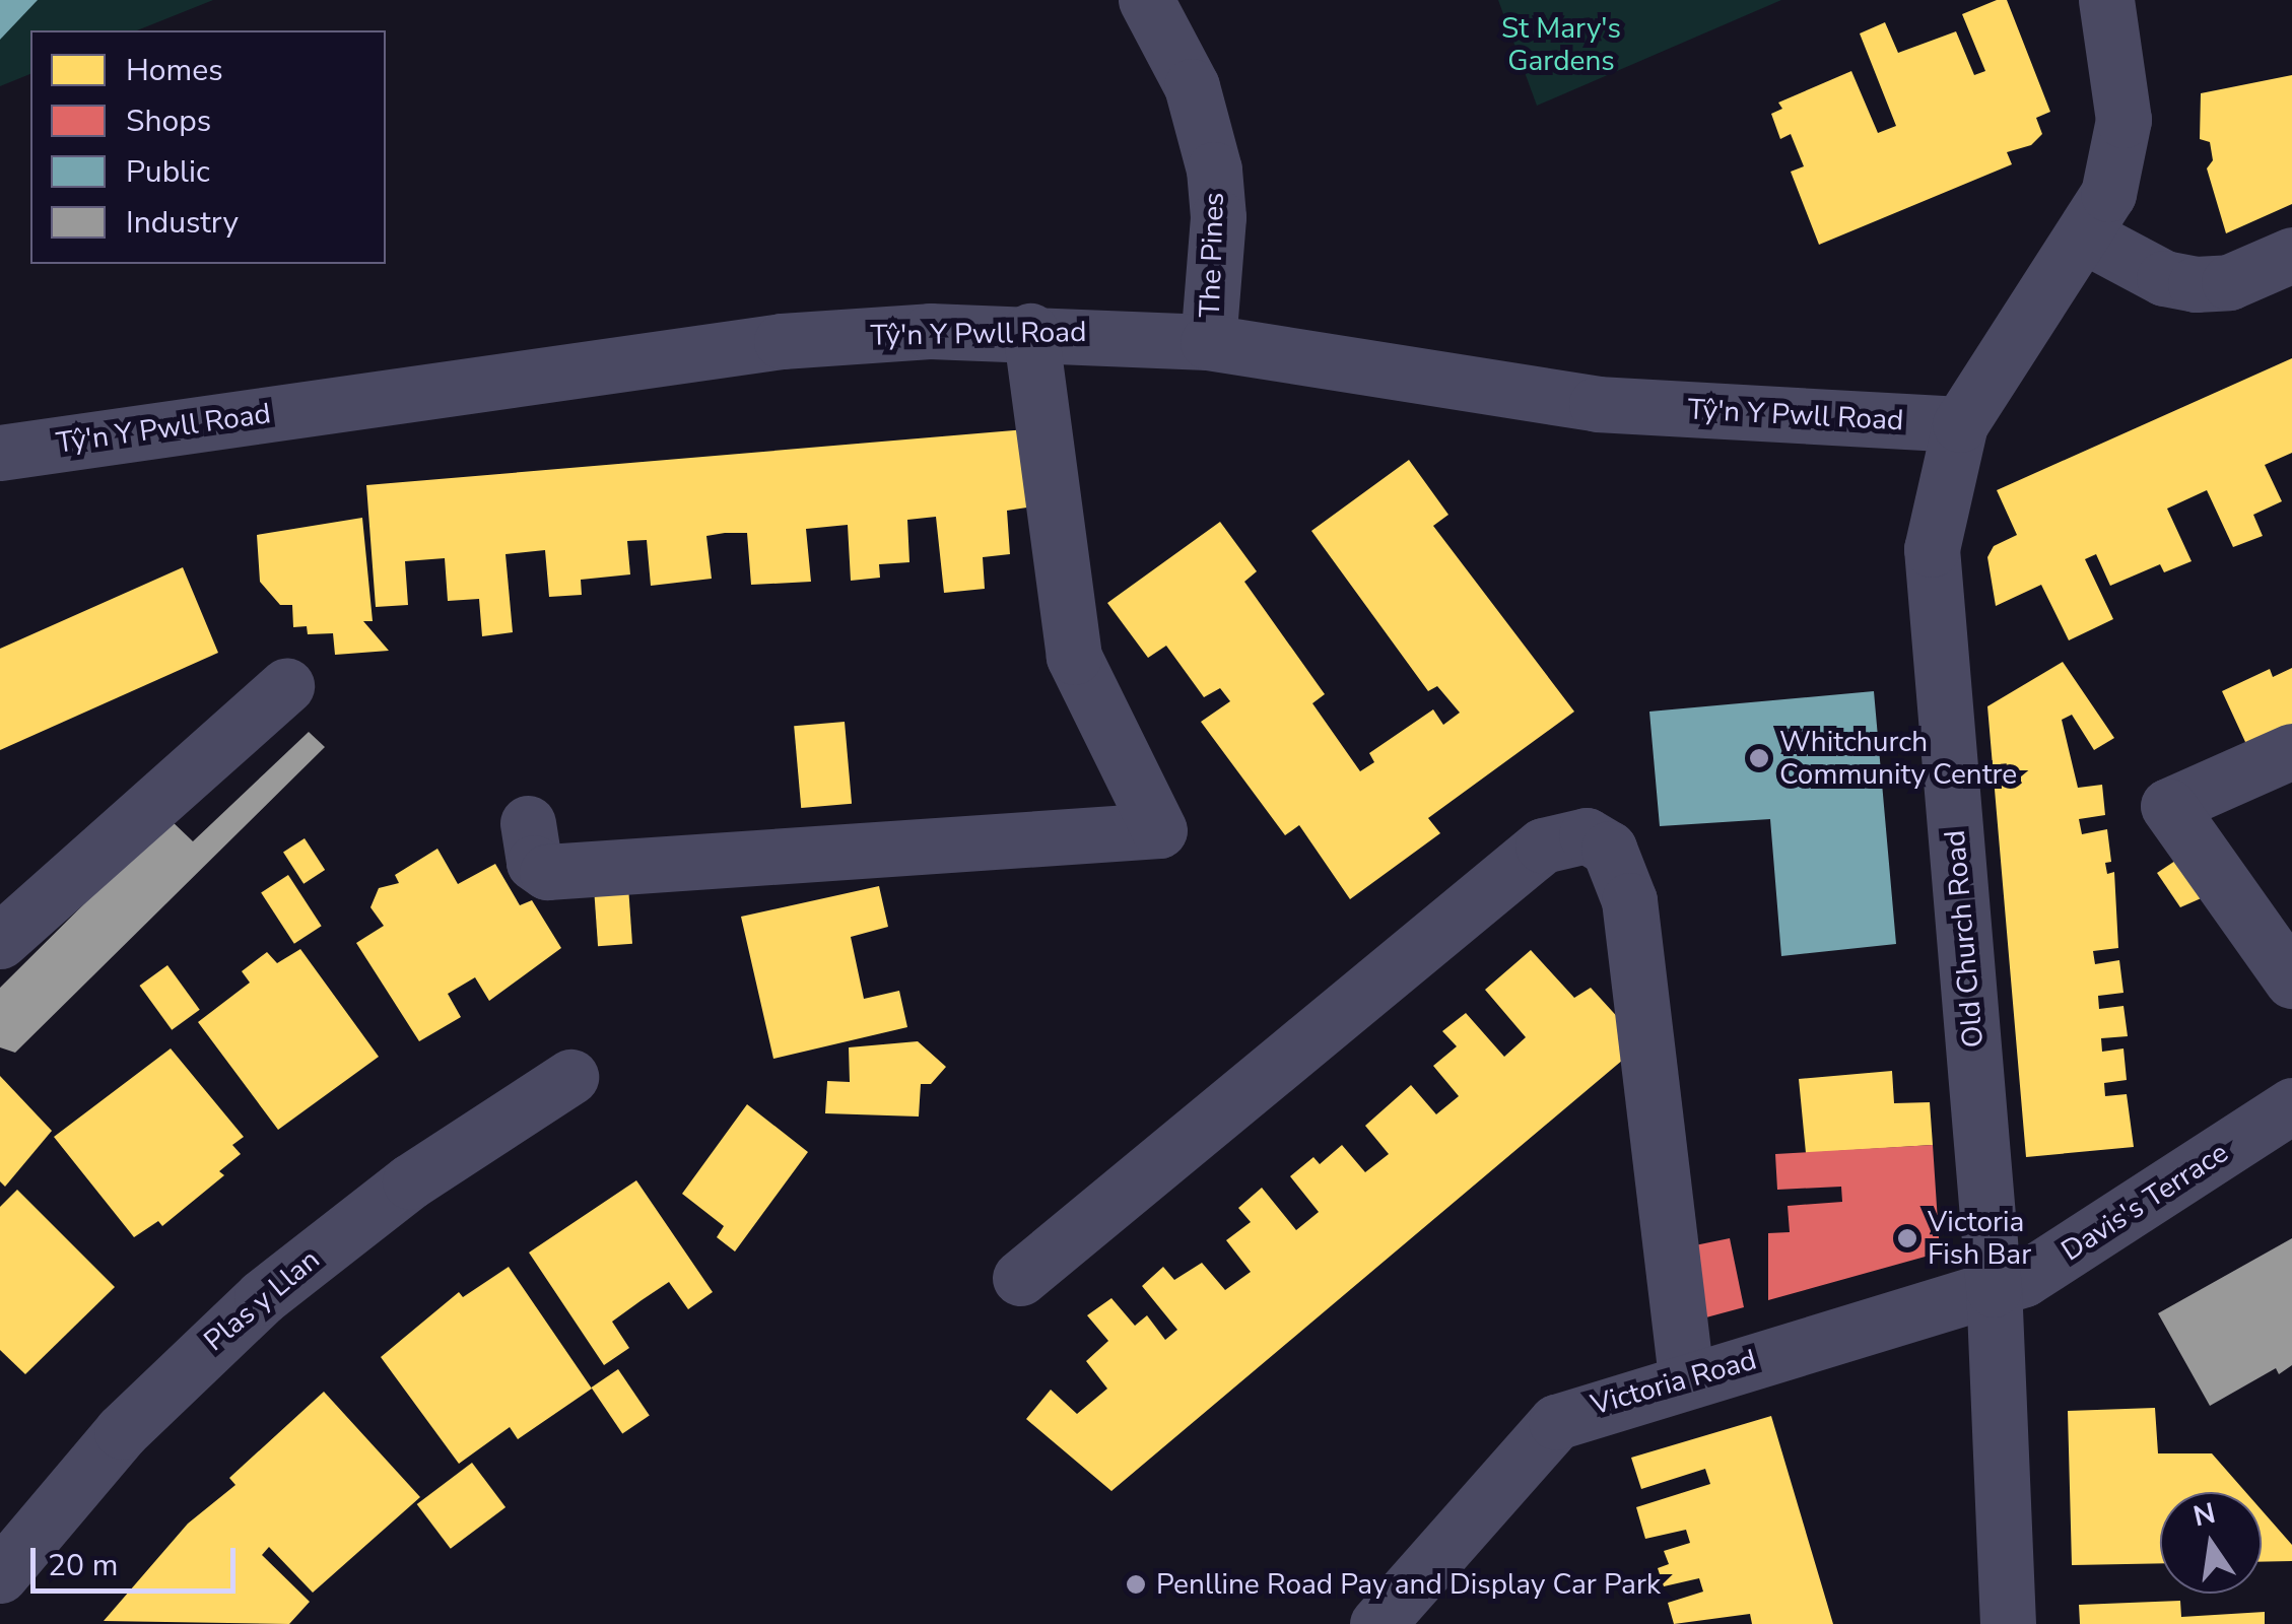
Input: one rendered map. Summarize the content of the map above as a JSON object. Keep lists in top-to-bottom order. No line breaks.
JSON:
{"streets":{"street":["The Pines","Tŷ'n Y Pwll Road","Old Church Road","Davis's Terrace","Plas y Llan","Victoria Road"]},"crossings":[["The Pines","Tŷ'n Y Pwll Road"],["Tŷ'n Y Pwll Road","Old Church Road"],["Old Church Road","Davis's Terrace"],["Old Church Road","Victoria Road"],["Davis's Terrace","Victoria Road"]],"parks":["St Mary's Gardens"],"places":["Whitchurch Community Centre","Victoria Fish Bar","Penlline Road Pay and Display Car Park"],"legend":["Homes","Shops","Public","Industry"],"scale_bar":"20 m","north":"top"}
